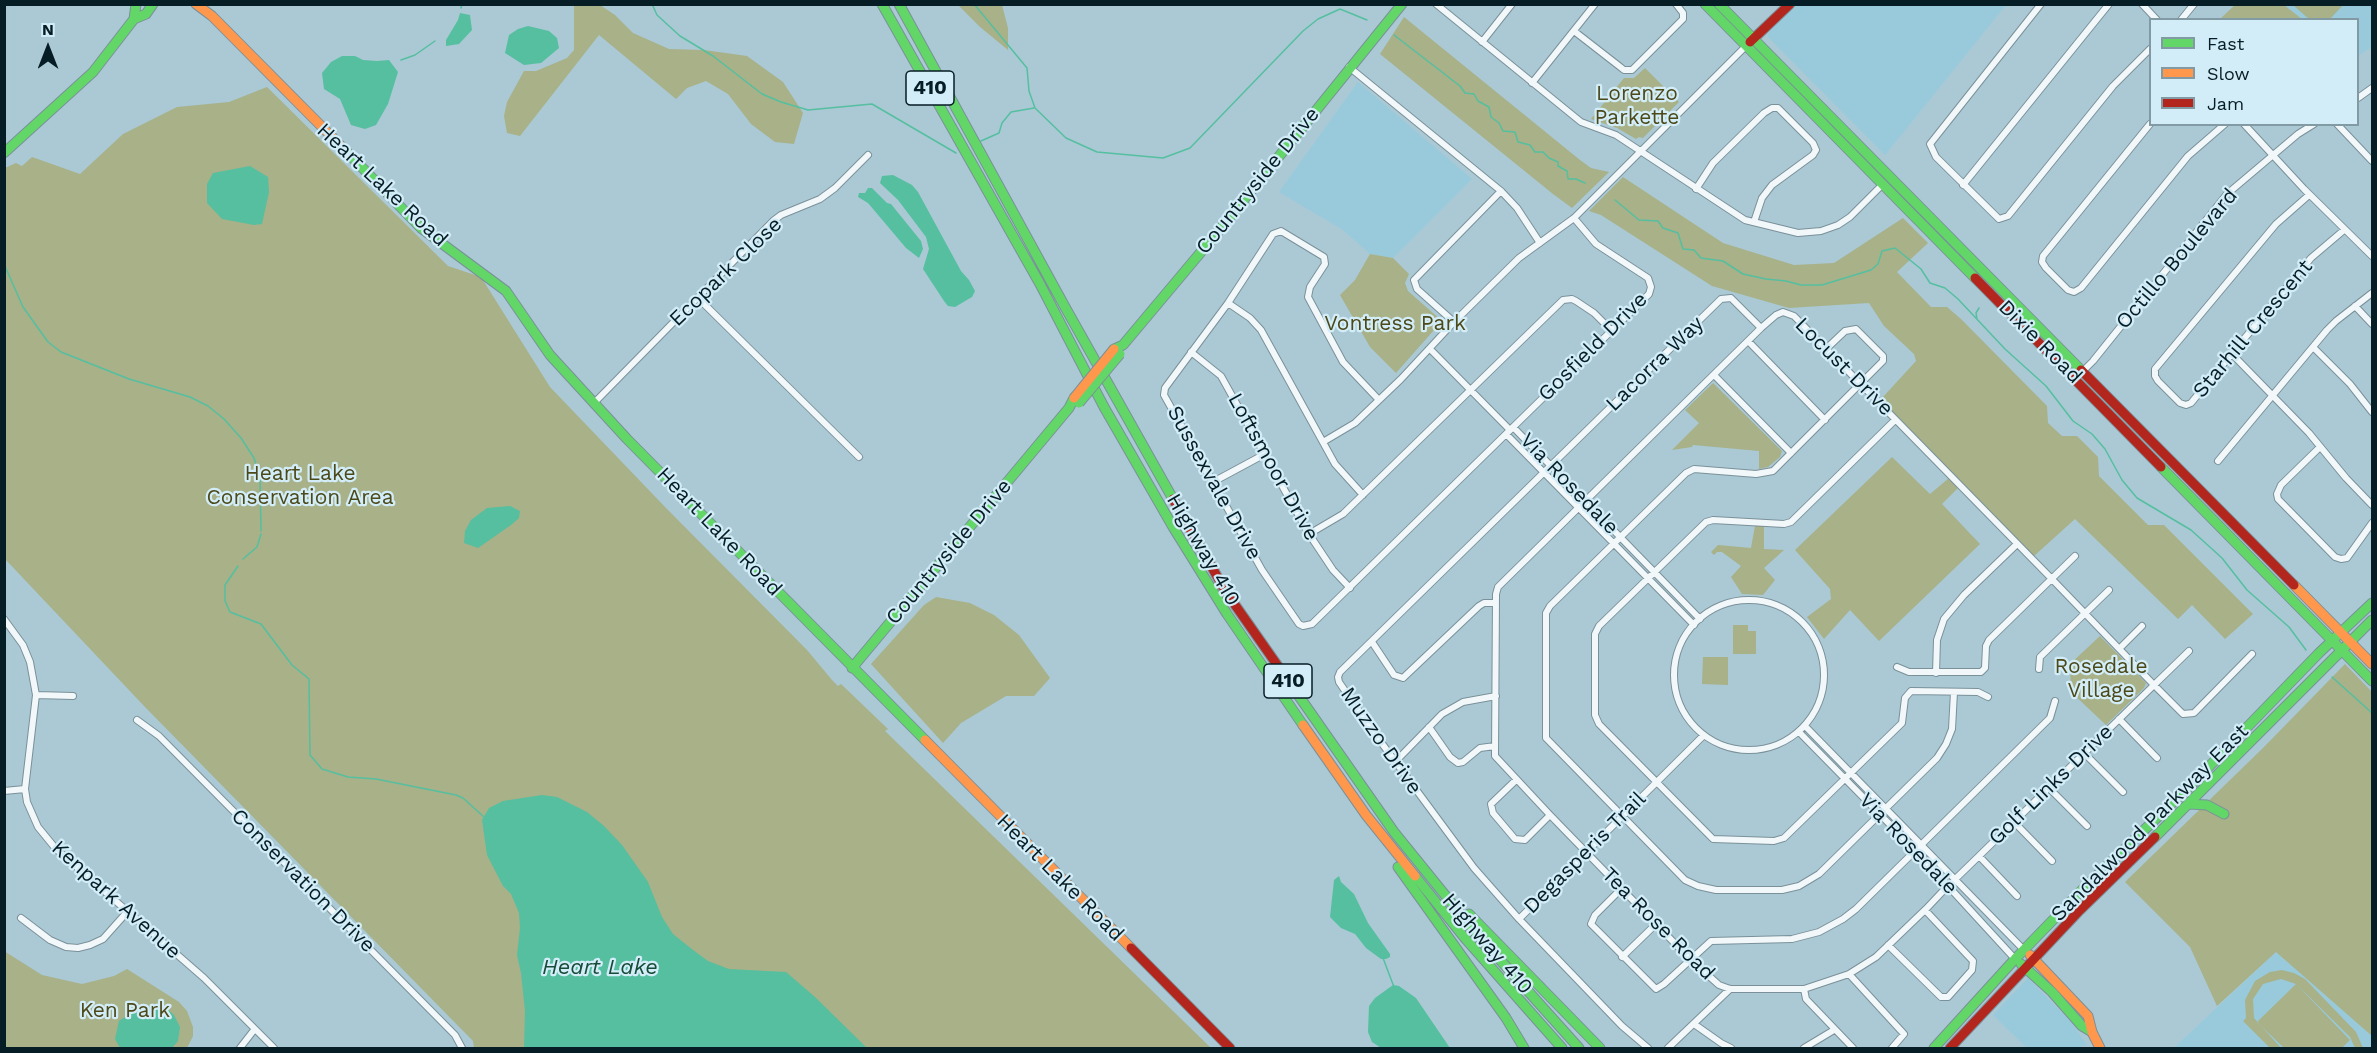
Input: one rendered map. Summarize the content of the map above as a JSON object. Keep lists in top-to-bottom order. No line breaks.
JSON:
{"streets":{"main road":["410","Countryside Drive","Heart Lake Road","Dixie Road","Highway 410","Sandalwood Parkway East"],"street":["Octillo Boulevard","Ecopark Close","Starhill Crescent","Gosfield Drive","Lacorra Way","Locust Drive","Loftsmoor Drive","Sussexvale Drive","Via Rosedale","Muzzo Drive","Golf Links Drive","Degasperis Trail","Conservation Drive","Kenpark Avenue","Tea Rose Road"]},"crossings":[["Countryside Drive","Heart Lake Road"],["Heart Lake Road","Ecopark Close"],["Octillo Boulevard","Dixie Road"],["Dixie Road","Sandalwood Parkway East"],["Gosfield Drive","Sussexvale Drive"],["Gosfield Drive","Via Rosedale"],["Lacorra Way","Locust Drive"],["Lacorra Way","Via Rosedale"],["Lacorra Way","Muzzo Drive"],["Locust Drive","Via Rosedale"],["Locust Drive","Golf Links Drive"],["Loftsmoor Drive","Sussexvale Drive"],["Sussexvale Drive","Via Rosedale"],["Via Rosedale","Muzzo Drive"],["Via Rosedale","Golf Links Drive"],["Via Rosedale","Sandalwood Parkway East"],["Via Rosedale","Degasperis Trail"],["Via Rosedale","Tea Rose Road"],["Muzzo Drive","Degasperis Trail"],["Golf Links Drive","Tea Rose Road"],["Degasperis Trail","Tea Rose Road"]],"water":["Heart Lake"],"parks":["Lorenzo Parkette","Vontress Park","Heart Lake Conservation Area","Rosedale Village","Ken Park"],"legend":["Fast","Slow","Jam"],"north":"top"}
